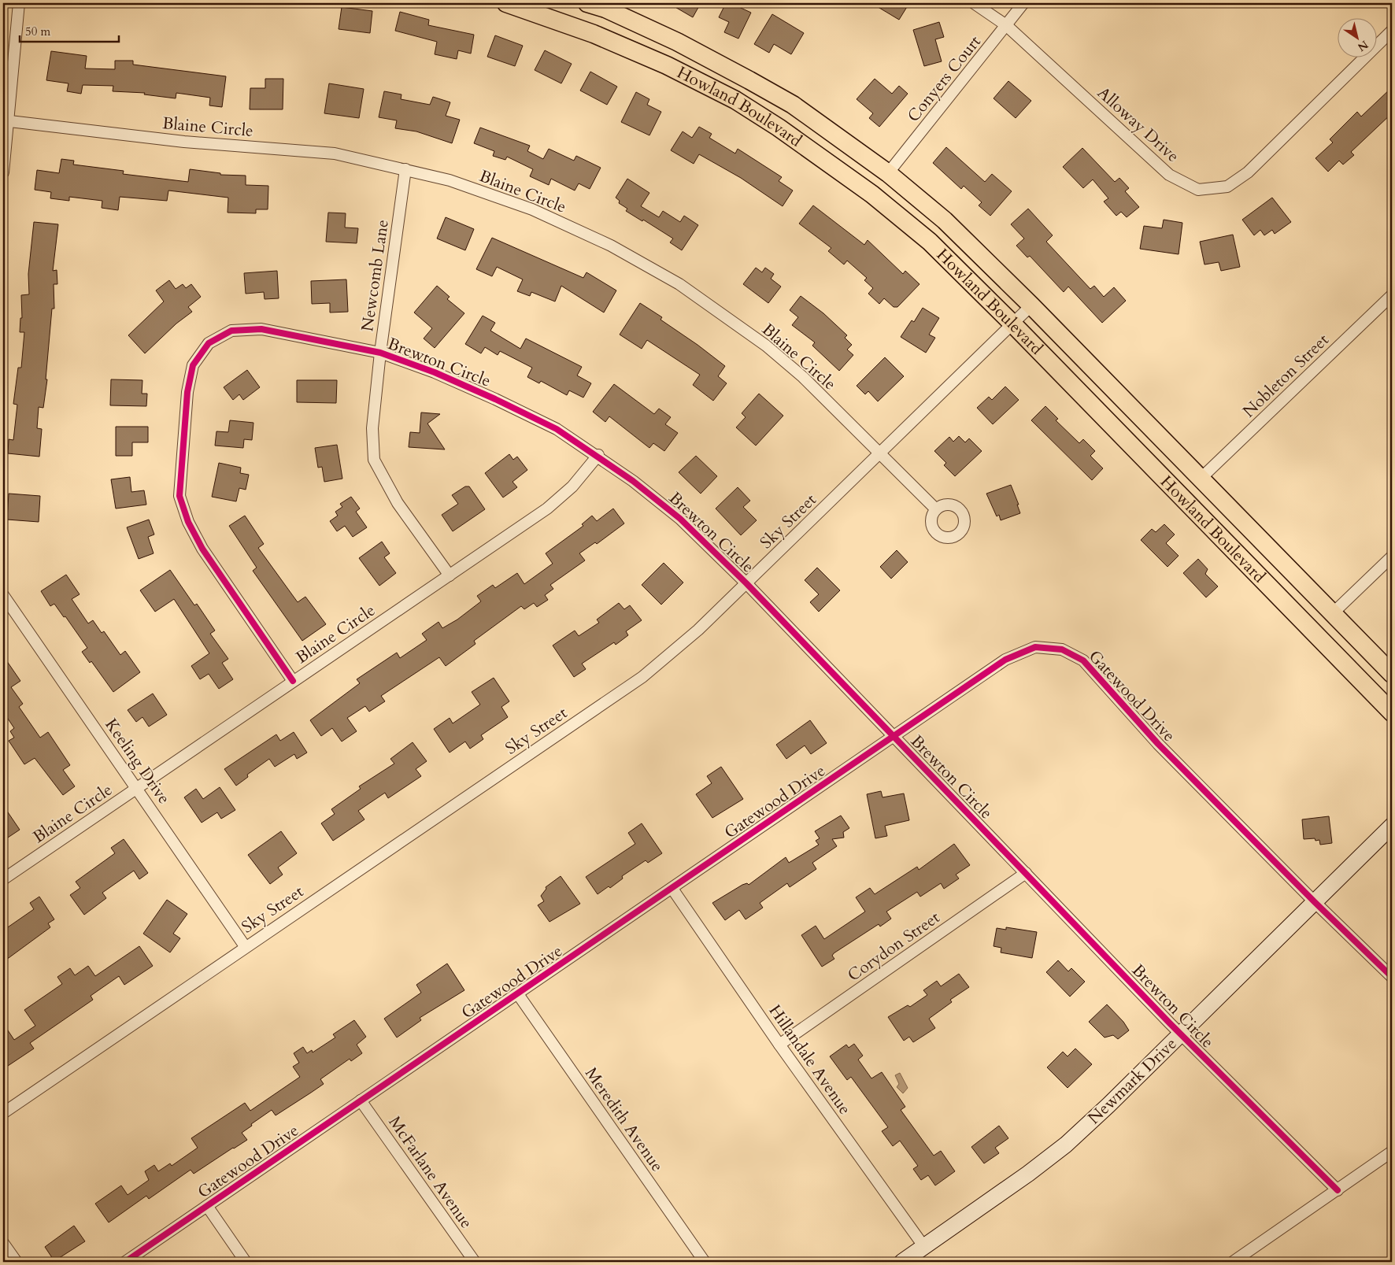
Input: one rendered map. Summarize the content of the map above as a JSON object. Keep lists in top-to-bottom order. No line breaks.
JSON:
{"streets":{"main road":["Howland Boulevard"],"street":["Conyers Court","Alloway Drive","Blaine Circle","Newcomb Lane","Brewton Circle","Nobleton Street","Sky Street","Gatewood Drive","Keeling Drive","Corydon Street","Hillandale Avenue","Newmark Drive","Meredith Avenue","McFarlane Avenue"]},"crossings":[["Conyers Court","Howland Boulevard"],["Conyers Court","Alloway Drive"],["Howland Boulevard","Nobleton Street"],["Howland Boulevard","Sky Street"],["Blaine Circle","Newcomb Lane"],["Blaine Circle","Brewton Circle"],["Blaine Circle","Sky Street"],["Blaine Circle","Keeling Drive"],["Newcomb Lane","Brewton Circle"],["Brewton Circle","Sky Street"],["Brewton Circle","Gatewood Drive"],["Brewton Circle","Corydon Street"],["Brewton Circle","Newmark Drive"],["Sky Street","Keeling Drive"],["Gatewood Drive","Hillandale Avenue"],["Gatewood Drive","Newmark Drive"],["Gatewood Drive","Meredith Avenue"],["Gatewood Drive","McFarlane Avenue"],["Corydon Street","Hillandale Avenue"],["Hillandale Avenue","Newmark Drive"]],"scale_bar":"50 m","north":"bottom right"}
